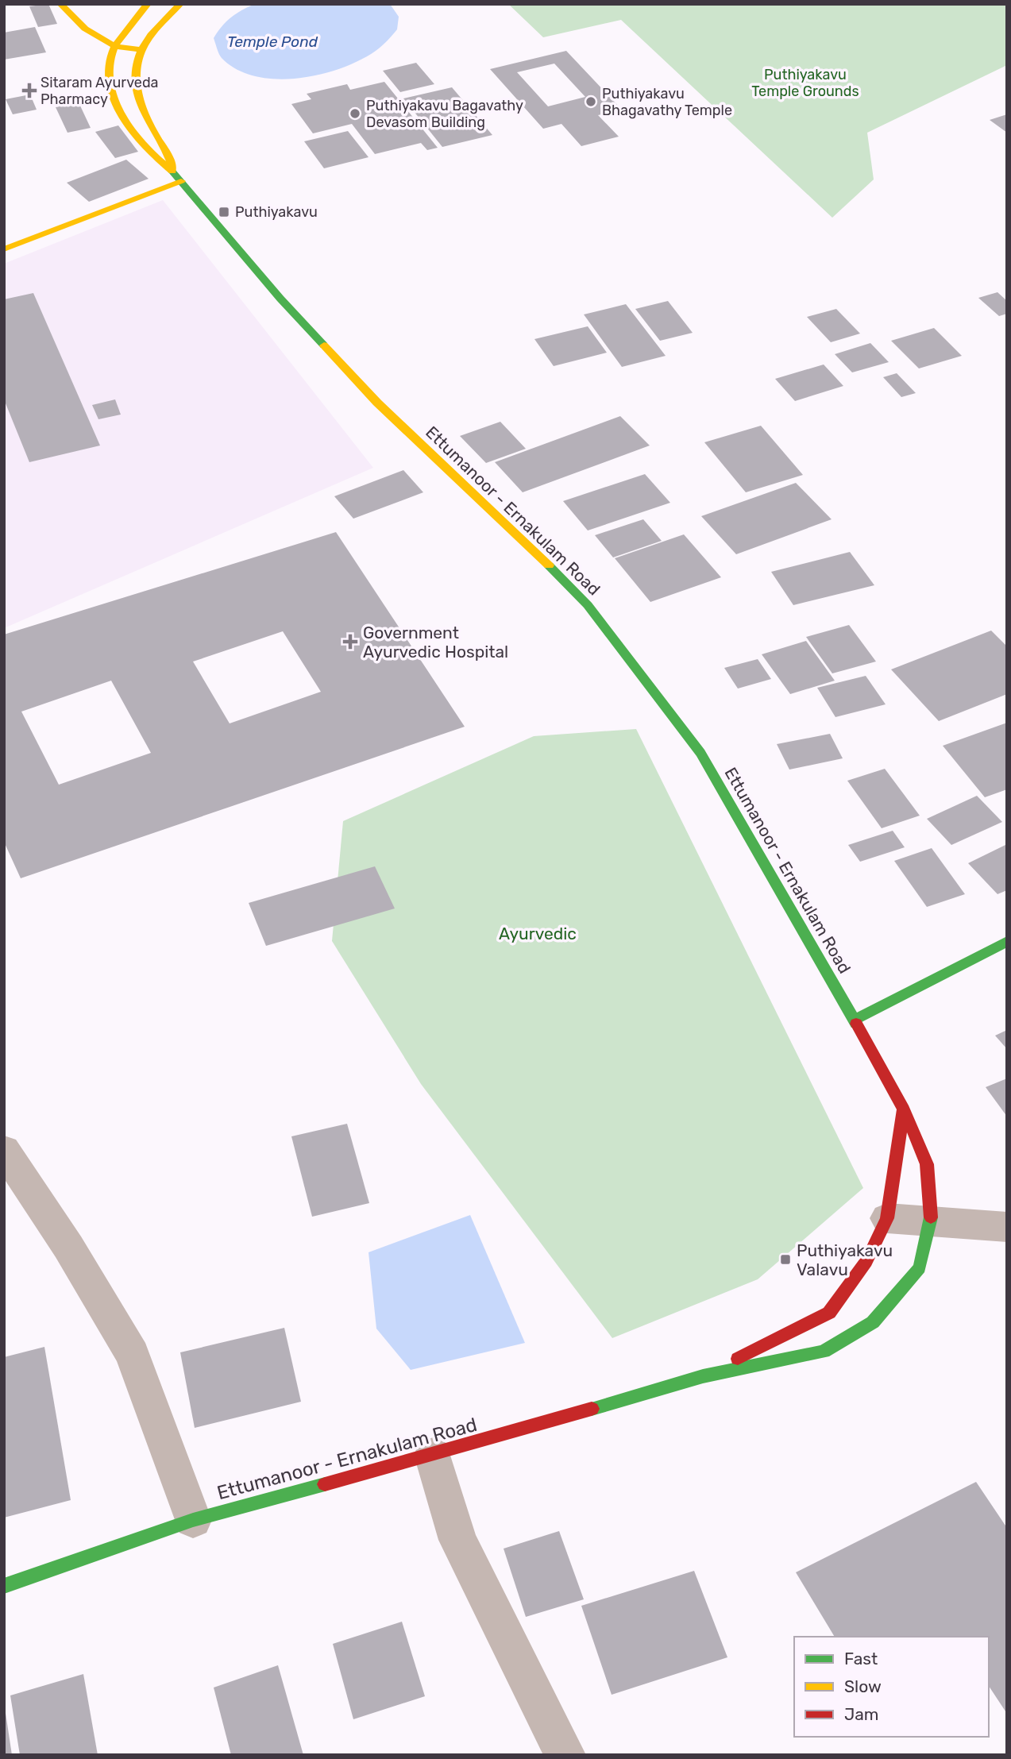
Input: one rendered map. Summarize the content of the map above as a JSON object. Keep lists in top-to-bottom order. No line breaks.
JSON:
{"streets":{"main road":["Ettumanoor - Ernakulam Road"]},"water":["Temple Pond"],"parks":["Puthiyakavu Temple Grounds","Ayurvedic"],"places":{"health":["Sitaram Ayurveda Pharmacy","Government Ayurvedic Hospital"],"other":["Puthiyakavu Bhagavathy Temple","Puthiyakavu Bagavathy Devasom Building"],"transit":["Puthiyakavu","Puthiyakavu Valavu"]},"legend":["Fast","Slow","Jam"]}
